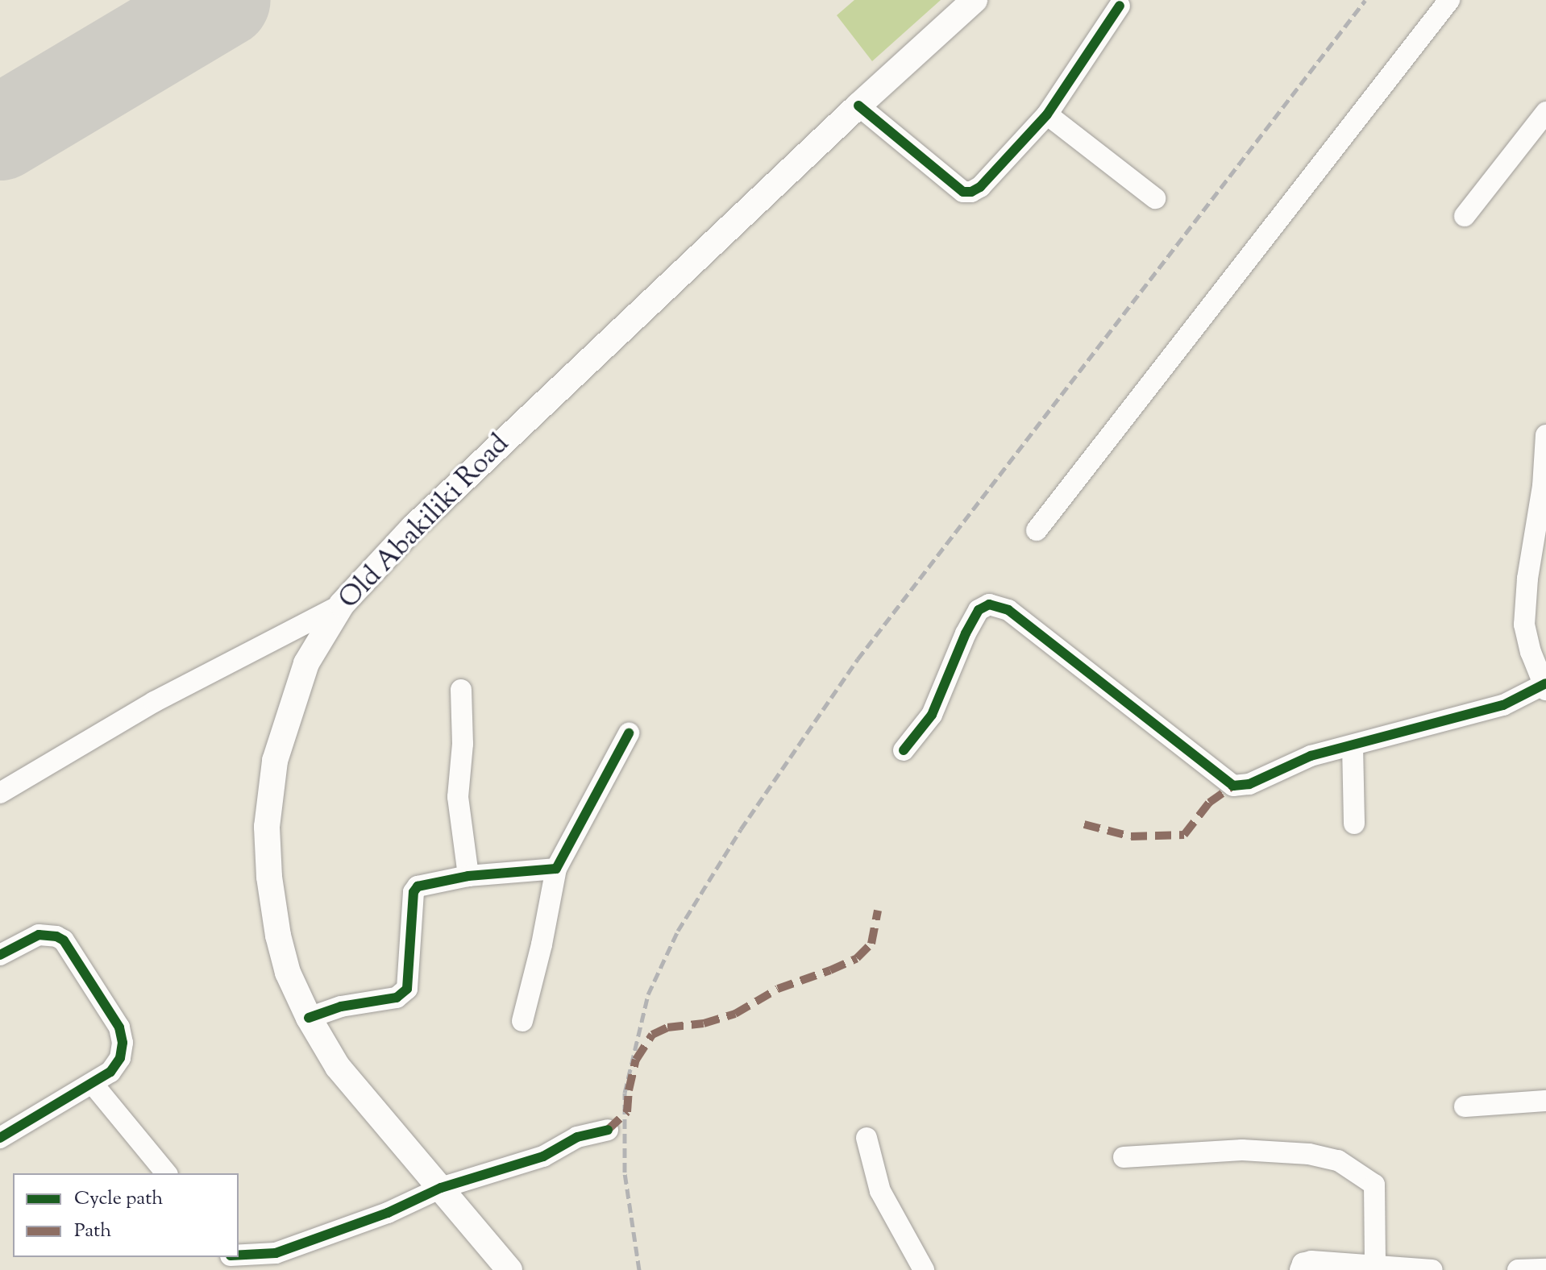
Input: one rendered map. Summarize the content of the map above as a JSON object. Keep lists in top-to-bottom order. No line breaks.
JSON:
{"streets":{"main road":["Old Abakiliki Road"]},"legend":["Cycle path","Path"]}
